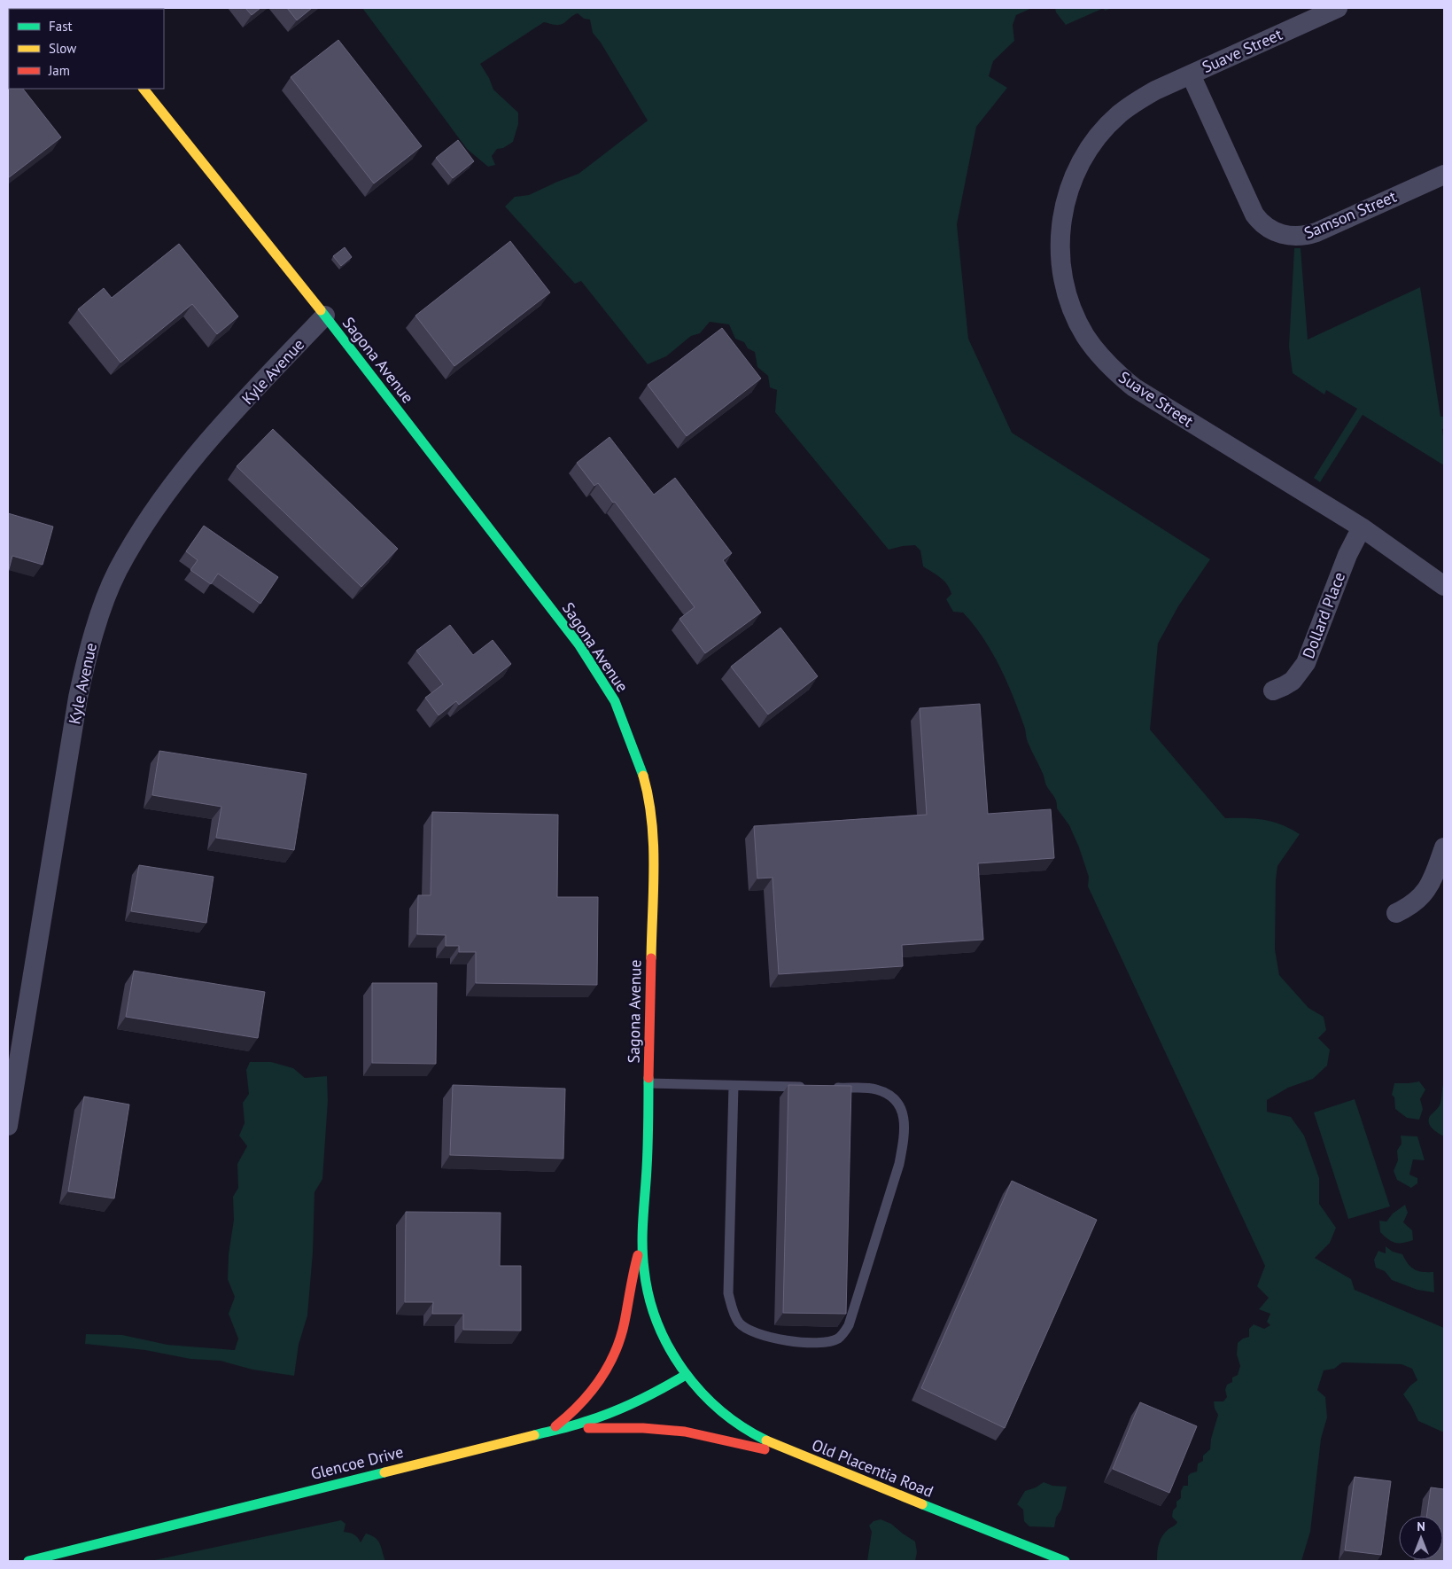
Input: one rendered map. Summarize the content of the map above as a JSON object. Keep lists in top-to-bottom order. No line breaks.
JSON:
{"streets":{"main road":["Sagona Avenue","Glencoe Drive","Old Placentia Road"],"street":["Suave Street","Samson Street","Kyle Avenue","Dollard Place"]},"crossings":[["Suave Street","Samson Street"],["Suave Street","Dollard Place"],["Sagona Avenue","Kyle Avenue"],["Sagona Avenue","Glencoe Drive"],["Sagona Avenue","Old Placentia Road"],["Glencoe Drive","Old Placentia Road"]],"legend":["Fast","Slow","Jam"],"north":"top"}
